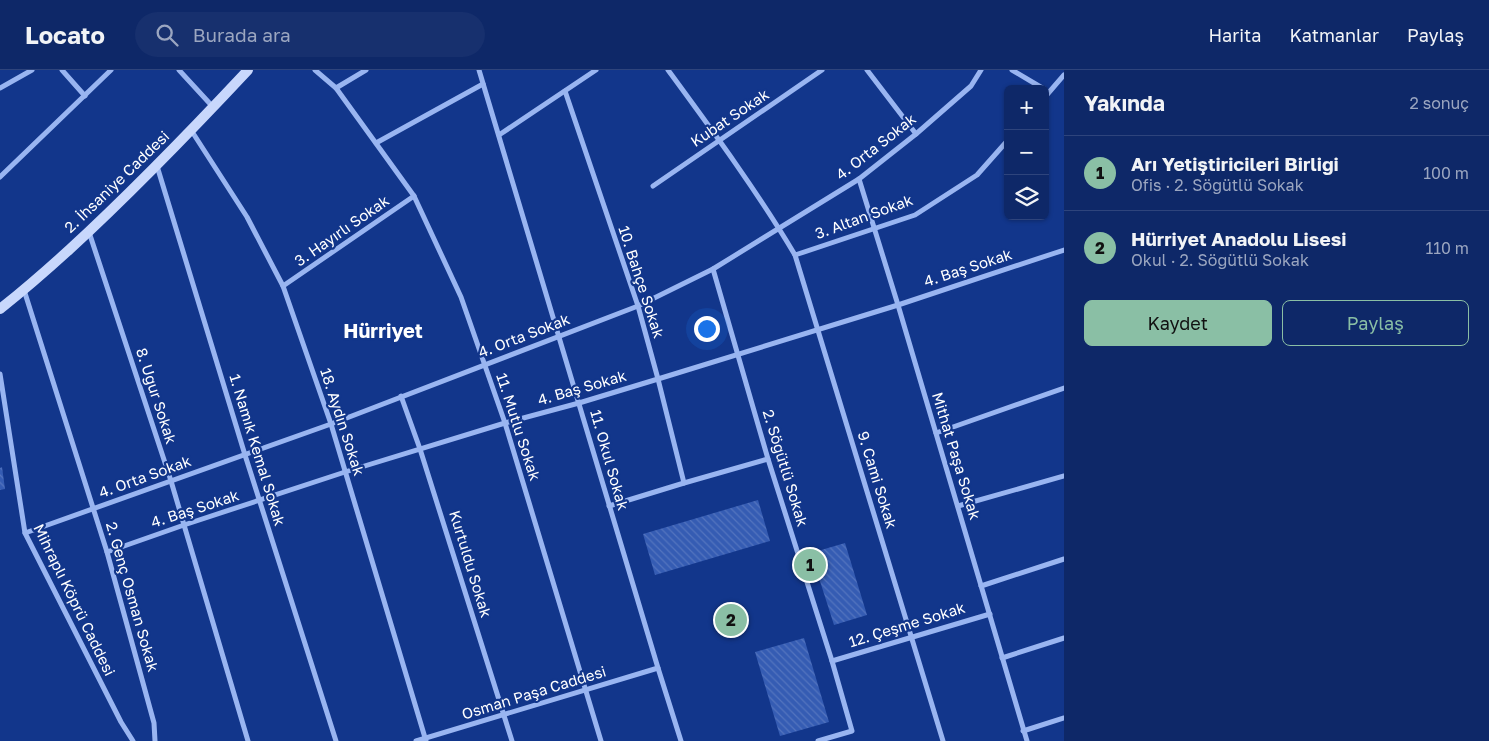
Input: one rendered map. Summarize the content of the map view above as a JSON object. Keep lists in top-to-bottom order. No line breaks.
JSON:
{"streets":{"street":["Kubat Sokak","4. Orta Sokak","2. İhsaniye Caddesi","3. Altan Sokak","3. Hayırlı Sokak","4. Baş Sokak","10. Bahçe Sokak","8. Uğur Sokak","18. Aydın Sokak","11. Mutlu Sokak","1. Namık Kemal Sokak","Mithat Paşa Sokak","11. Okul Sokak","2. Söğütlü Sokak","9. Cami Sokak","Kurtuldu Sokak","2. Genç Osman Sokak","Mihraplı Köprü Caddesi","12. Çeşme Sokak","Osman Paşa Caddesi"]},"crossings":[["Kubat Sokak","9. Cami Sokak"],["4. Orta Sokak","10. Bahçe Sokak"],["4. Orta Sokak","8. Uğur Sokak"],["4. Orta Sokak","18. Aydın Sokak"],["4. Orta Sokak","11. Mutlu Sokak"],["4. Orta Sokak","1. Namık Kemal Sokak"],["4. Orta Sokak","Mithat Paşa Sokak"],["4. Orta Sokak","11. Okul Sokak"],["4. Orta Sokak","2. Söğütlü Sokak"],["4. Orta Sokak","9. Cami Sokak"],["4. Orta Sokak","Kurtuldu Sokak"],["4. Orta Sokak","2. Genç Osman Sokak"],["4. Orta Sokak","Mihraplı Köprü Caddesi"],["2. İhsaniye Caddesi","8. Uğur Sokak"],["2. İhsaniye Caddesi","18. Aydın Sokak"],["2. İhsaniye Caddesi","1. Namık Kemal Sokak"],["2. İhsaniye Caddesi","2. Genç Osman Sokak"],["3. Altan Sokak","Mithat Paşa Sokak"],["3. Altan Sokak","9. Cami Sokak"],["3. Hayırlı Sokak","18. Aydın Sokak"],["3. Hayırlı Sokak","11. Mutlu Sokak"],["4. Baş Sokak","10. Bahçe Sokak"],["4. Baş Sokak","8. Uğur Sokak"],["4. Baş Sokak","18. Aydın Sokak"],["4. Baş Sokak","11. Mutlu Sokak"],["4. Baş Sokak","1. Namık Kemal Sokak"],["4. Baş Sokak","Mithat Paşa Sokak"],["4. Baş Sokak","11. Okul Sokak"],["4. Baş Sokak","2. Söğütlü Sokak"],["4. Baş Sokak","9. Cami Sokak"],["4. Baş Sokak","Kurtuldu Sokak"],["4. Baş Sokak","2. Genç Osman Sokak"],["18. Aydın Sokak","Osman Paşa Caddesi"],["11. Mutlu Sokak","Osman Paşa Caddesi"],["Mithat Paşa Sokak","12. Çeşme Sokak"],["11. Okul Sokak","Osman Paşa Caddesi"],["2. Söğütlü Sokak","12. Çeşme Sokak"],["9. Cami Sokak","12. Çeşme Sokak"],["Kurtuldu Sokak","Osman Paşa Caddesi"]],"districts":["Hürriyet"],"page":{"header":"Locato","search":"Burada ara","nav":["Harita","Katmanlar","Paylaş"],"heading":["Yakında","2 sonuç"],"map_buttons":["+","−"],"list":[{"mark":"1","name":"Arı Yetiştiricileri Birliği","note":"Ofis · 2. Söğütlü Sokak","value":"100 m"},{"mark":"2","name":"Hürriyet Anadolu Lisesi","note":"Okul · 2. Söğütlü Sokak","value":"110 m"}],"buttons":["Kaydet","Paylaş"],"pins":["1","2"]}}
